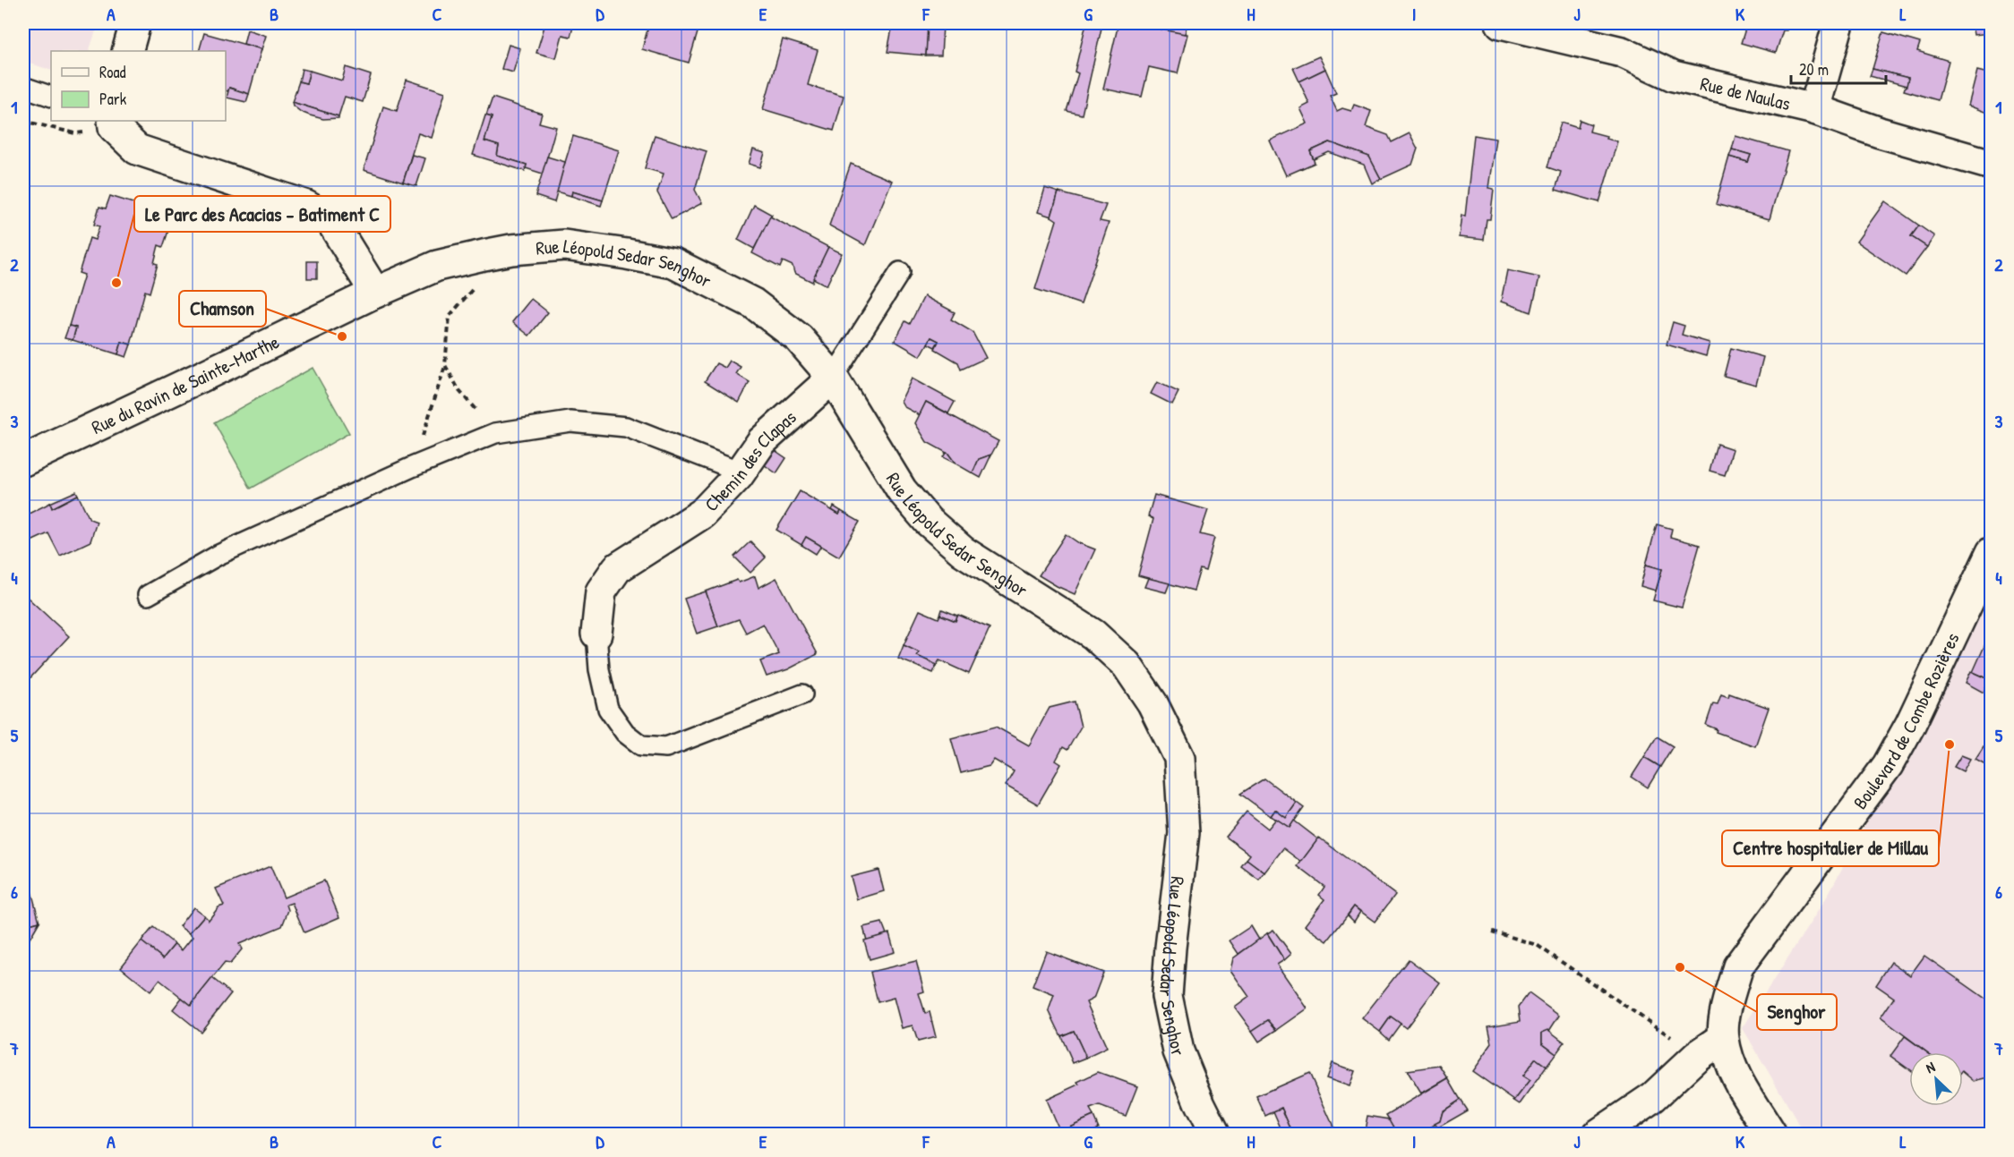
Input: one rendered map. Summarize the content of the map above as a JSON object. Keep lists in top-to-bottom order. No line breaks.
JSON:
{"streets":{"street":["Rue de Naulas","Rue Léopold Sedar Senghor","Rue du Ravin de Sainte-Marthe","Chemin des Clapas","Boulevard de Combe Rozières"]},"crossings":[["Rue Léopold Sedar Senghor","Rue du Ravin de Sainte-Marthe"],["Rue Léopold Sedar Senghor","Chemin des Clapas"]],"places":["Le Parc des Acacias - Batiment C","Chamson","Centre hospitalier de Millau","Senghor"],"legend":["Road","Park"],"scale_bar":"20 m","north":"top left","grid":{"columns":["A","B","C","D","E","F","G","H","I","J","K","L"],"rows":["1","2","3","4","5","6","7"]}}
